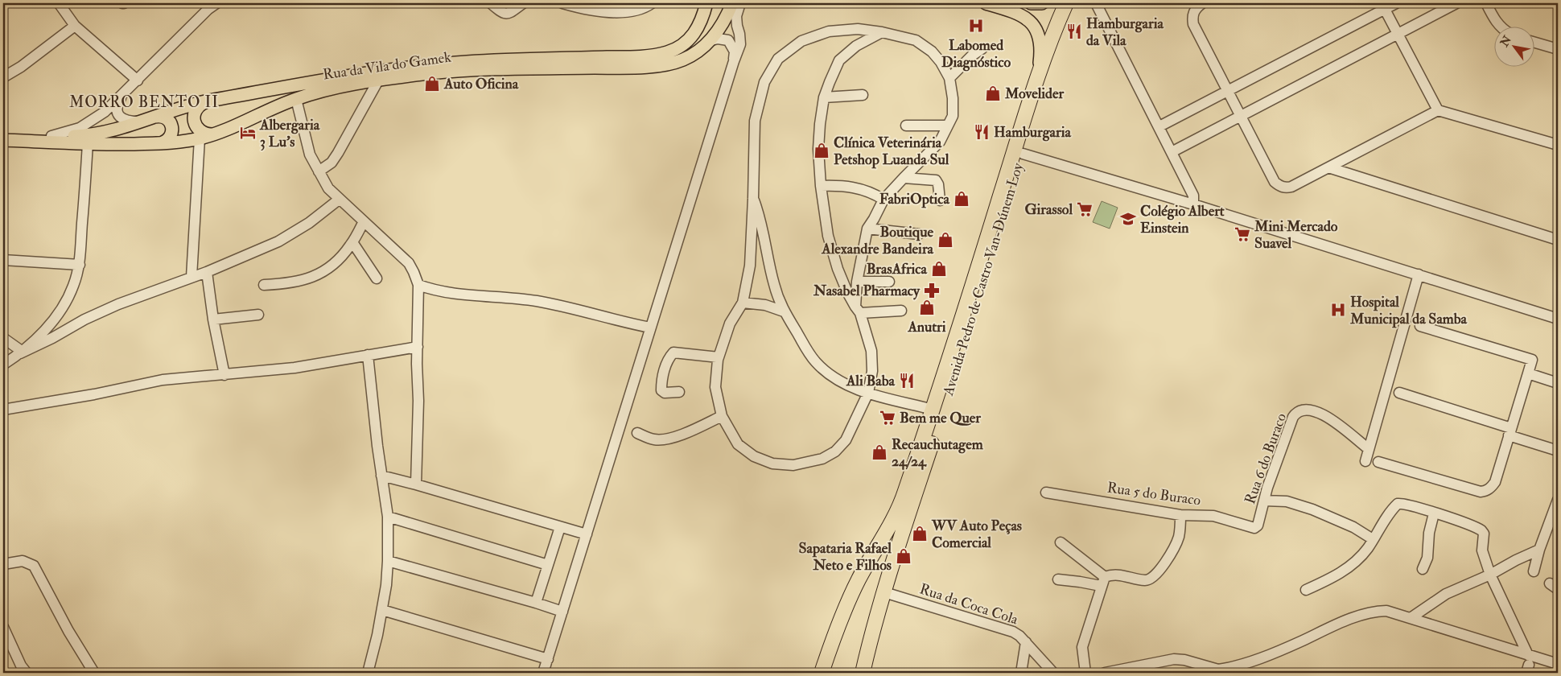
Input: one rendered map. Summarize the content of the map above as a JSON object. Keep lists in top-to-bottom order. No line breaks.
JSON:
{"streets":{"highway":["Avenida Pedro de Castro Van-Dúnem Loy"],"main road":["Rua da Vila do Gamek"],"street":["Rua 6 do Buraco","Rua 5 do Buraco","Rua da Coca Cola"]},"crossings":[["Avenida Pedro de Castro Van-Dúnem Loy","Rua da Coca Cola"],["Rua 6 do Buraco","Rua 5 do Buraco"]],"districts":["MORRO BENTO II"],"places":{"hospital":["Labomed Diagnóstico","Hospital Municipal da Samba"],"restaurant":["Hamburgaria da Vila","Hamburgaria","Ali Baba"],"shop":["Auto Oficina","Movelider","Clínica Veterinária Petshop Luanda Sul","FabriOptica","Boutique Alexandre Bandeira","BrasAfrica","Anutri","Recauchutagem 24/24","WV Auto Peças Comercial","Sapataria Rafael Neto e Filhos"],"hotel":["Albergaria 3 Lu's"],"supermarket":["Girassol","Mini Mercado Suavel","Bem me Quer"],"school or university":["Colégio Albert Einstein"],"pharmacy":["Nasabel Pharmacy"]},"north":"top left"}
